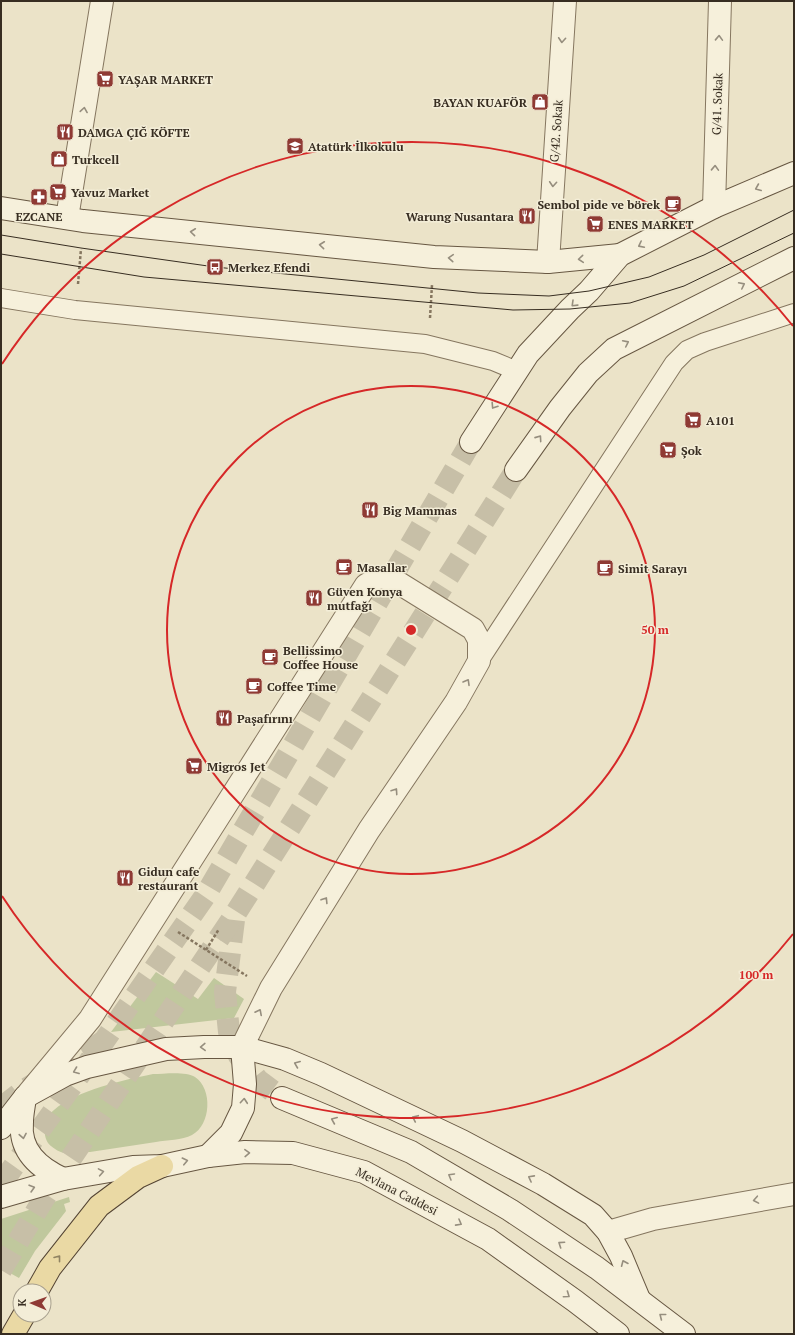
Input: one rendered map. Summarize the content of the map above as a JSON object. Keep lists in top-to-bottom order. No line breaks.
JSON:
{"streets":{"main road":["G/41. Sokak","G/42. Sokak","Mevlana Caddesi"]},"one_way":["G/41. Sokak","G/42. Sokak"],"places":{"supermarket":["YAŞAR MARKET","Yavuz Market","ENES MARKET","A101","Şok","Migros Jet"],"shop":["BAYAN KUAFÖR","Turkcell"],"restaurant":["DAMGA ÇIĞ KÖFTE","Warung Nusantara","Big Mammas","Güven Konya mutfağı","Paşafırını","Gidun cafe restaurant"],"school or university":["Atatürk İlkokulu"],"pharmacy":["EZCANE"],"cafe":["Sembol pide ve börek","Masallar","Simit Sarayı","Bellissimo Coffee House","Coffee Time"],"bus stop":["Merkez Efendi"]},"north":"left","rings":["50 m","100 m"]}
